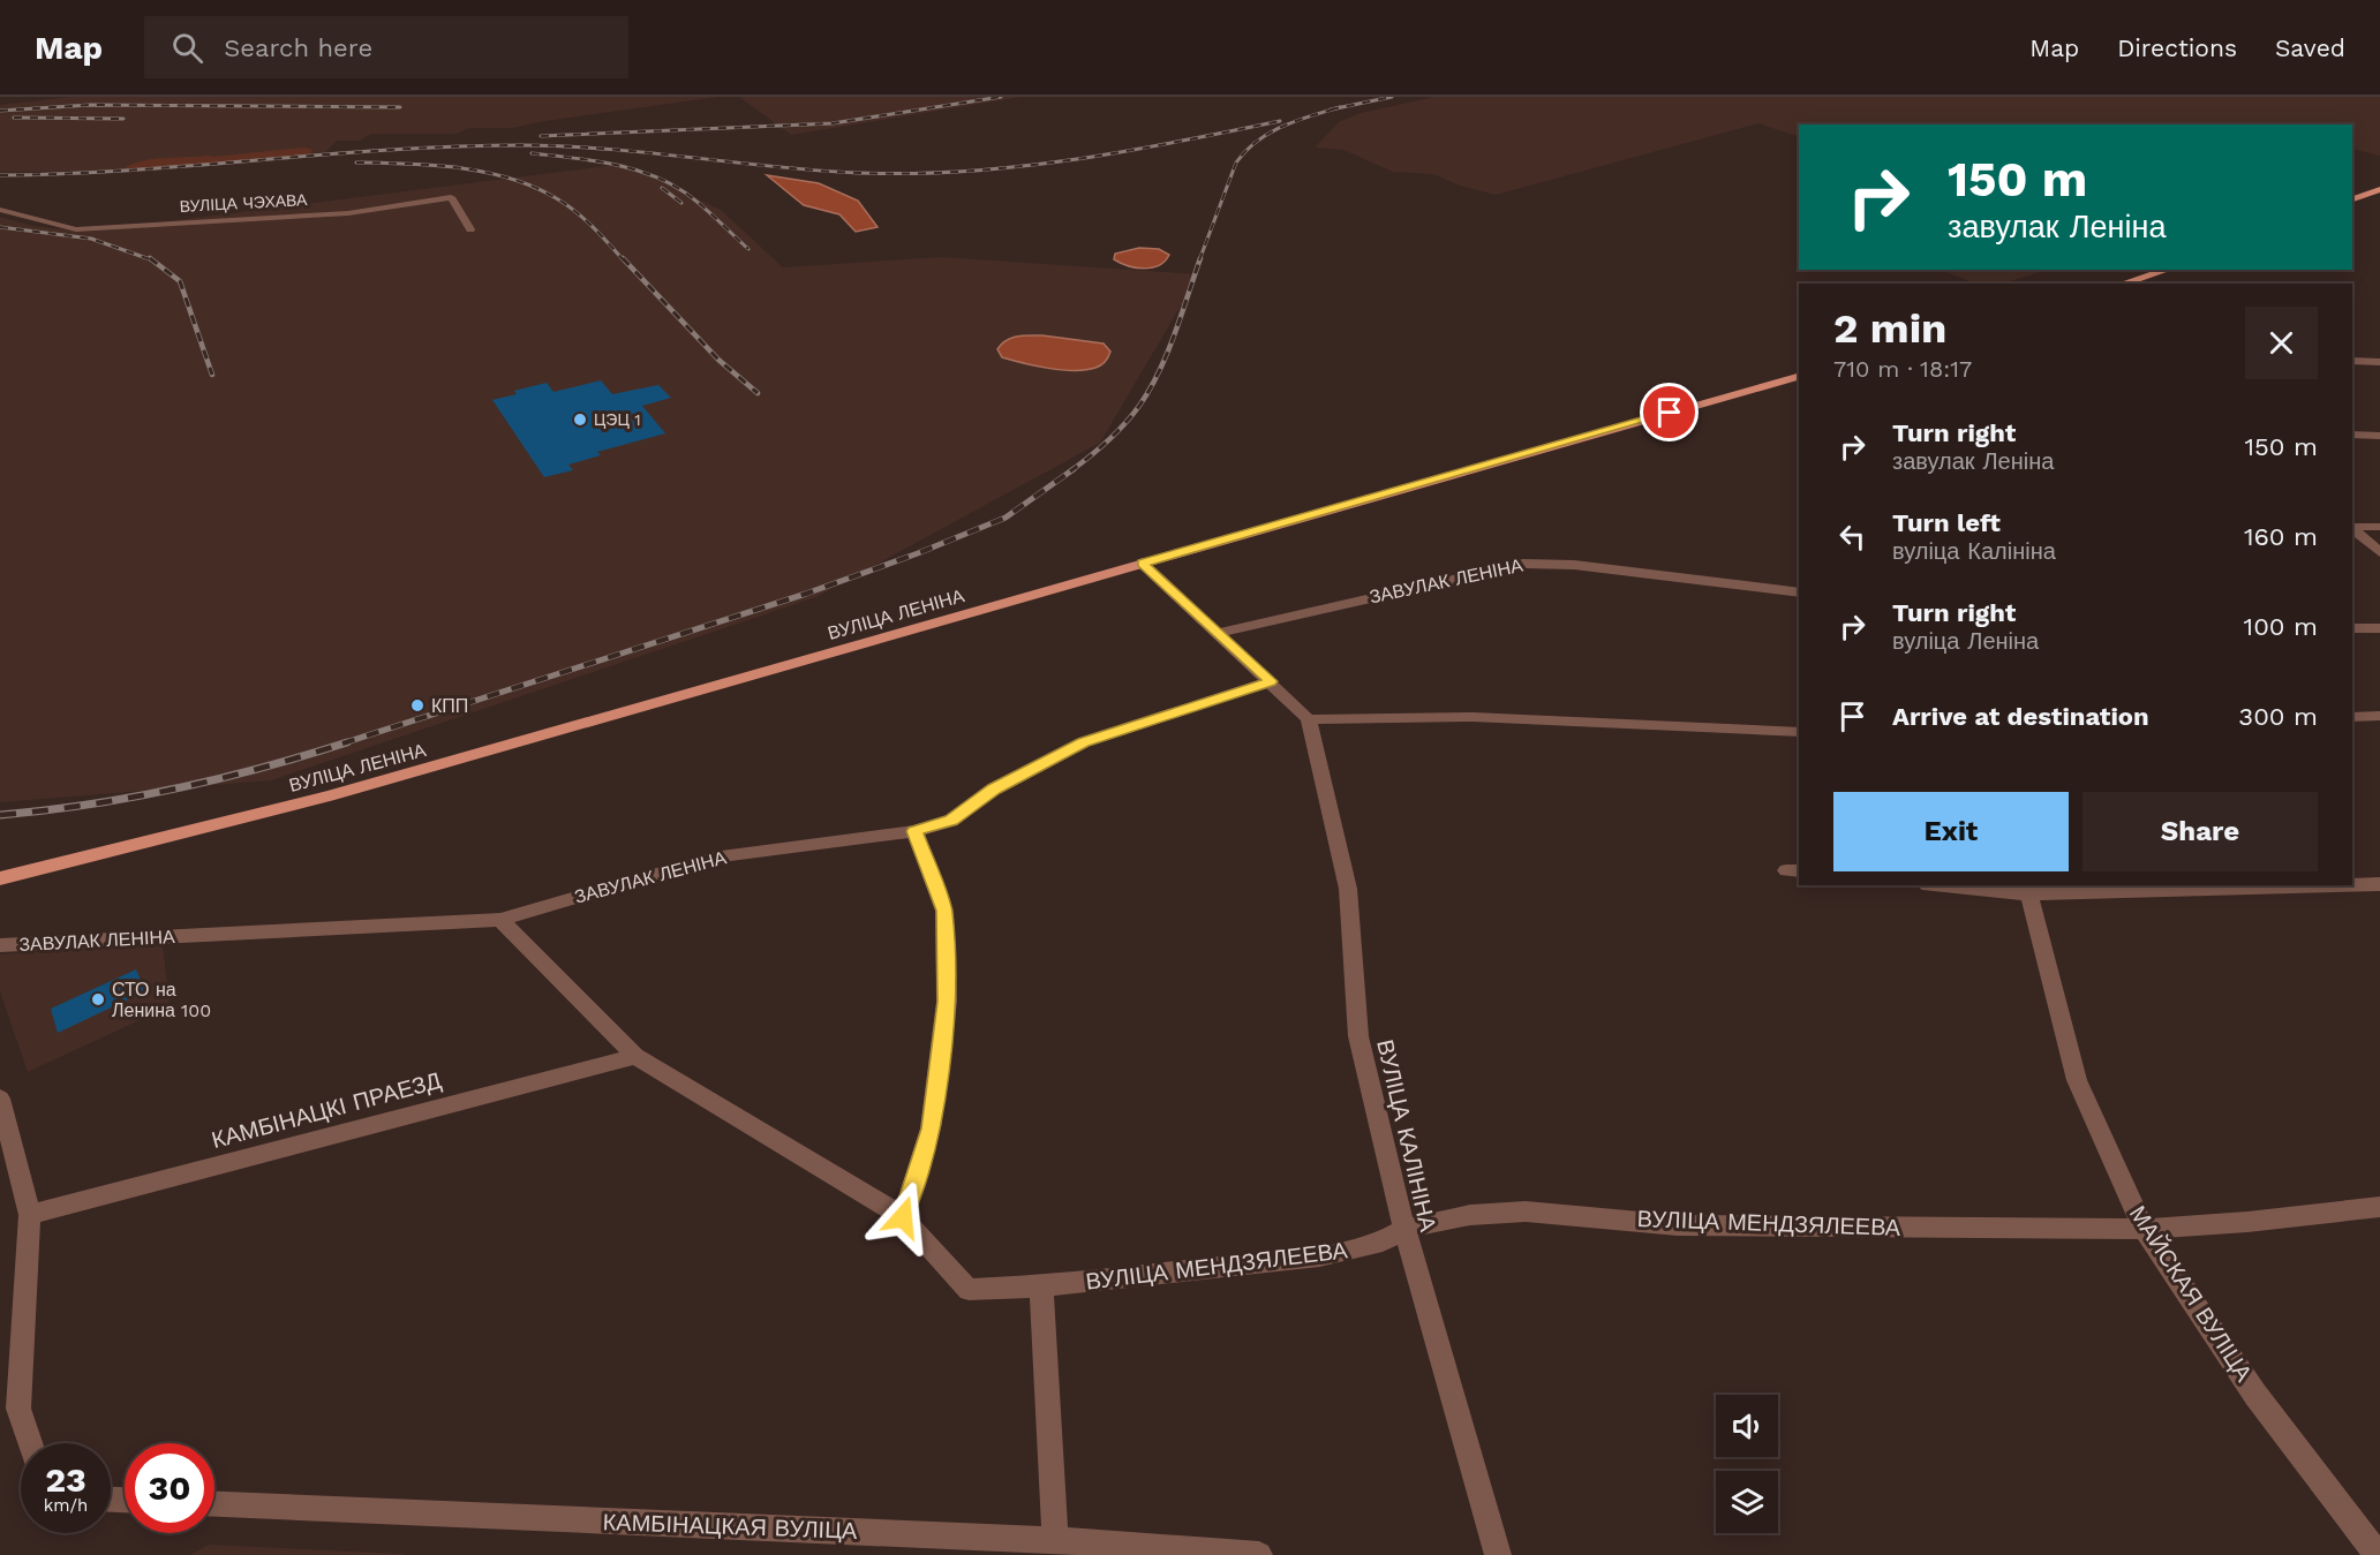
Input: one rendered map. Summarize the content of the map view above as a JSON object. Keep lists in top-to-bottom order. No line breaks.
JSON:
{"streets":{"main road":["ВУЛІЦА ЛЕНІНА"],"street":["ВУЛІЦА ЧЭХАВА","ЗАВУЛАК ЛЕНІНА","КАМБІНАЦКІ ПРАЕЗД","ВУЛІЦА КАЛІНІНА","ВУЛІЦА МЕНДЗЯЛЕЕВА","МАЙСКАЯ ВУЛІЦА","КАМБІНАЦКАЯ ВУЛІЦА"]},"crossings":[["ЗАВУЛАК ЛЕНІНА","ВУЛІЦА МЕНДЗЯЛЕЕВА"],["КАМБІНАЦКІ ПРАЕЗД","ВУЛІЦА МЕНДЗЯЛЕЕВА"],["ВУЛІЦА КАЛІНІНА","ВУЛІЦА МЕНДЗЯЛЕЕВА"],["ВУЛІЦА МЕНДЗЯЛЕЕВА","МАЙСКАЯ ВУЛІЦА"]],"places":["ЦЭЦ 1","КПП","СТО на Ленина 100"],"page":{"header":"Map","search":"Search here","nav":["Map","Directions","Saved"],"turn":["150 m","завулак Леніна"],"heading":["2 min","710 m · 18:17"],"list":[{"name":"Turn right","note":"завулак Леніна","value":"150 m"},{"name":"Turn left","note":"вуліца Калініна","value":"160 m"},{"name":"Turn right","note":"вуліца Леніна","value":"100 m"},{"name":"Arrive at destination","value":"300 m"}],"buttons":["Exit","Share"],"speed":"23 km/h","limit":"30"}}
